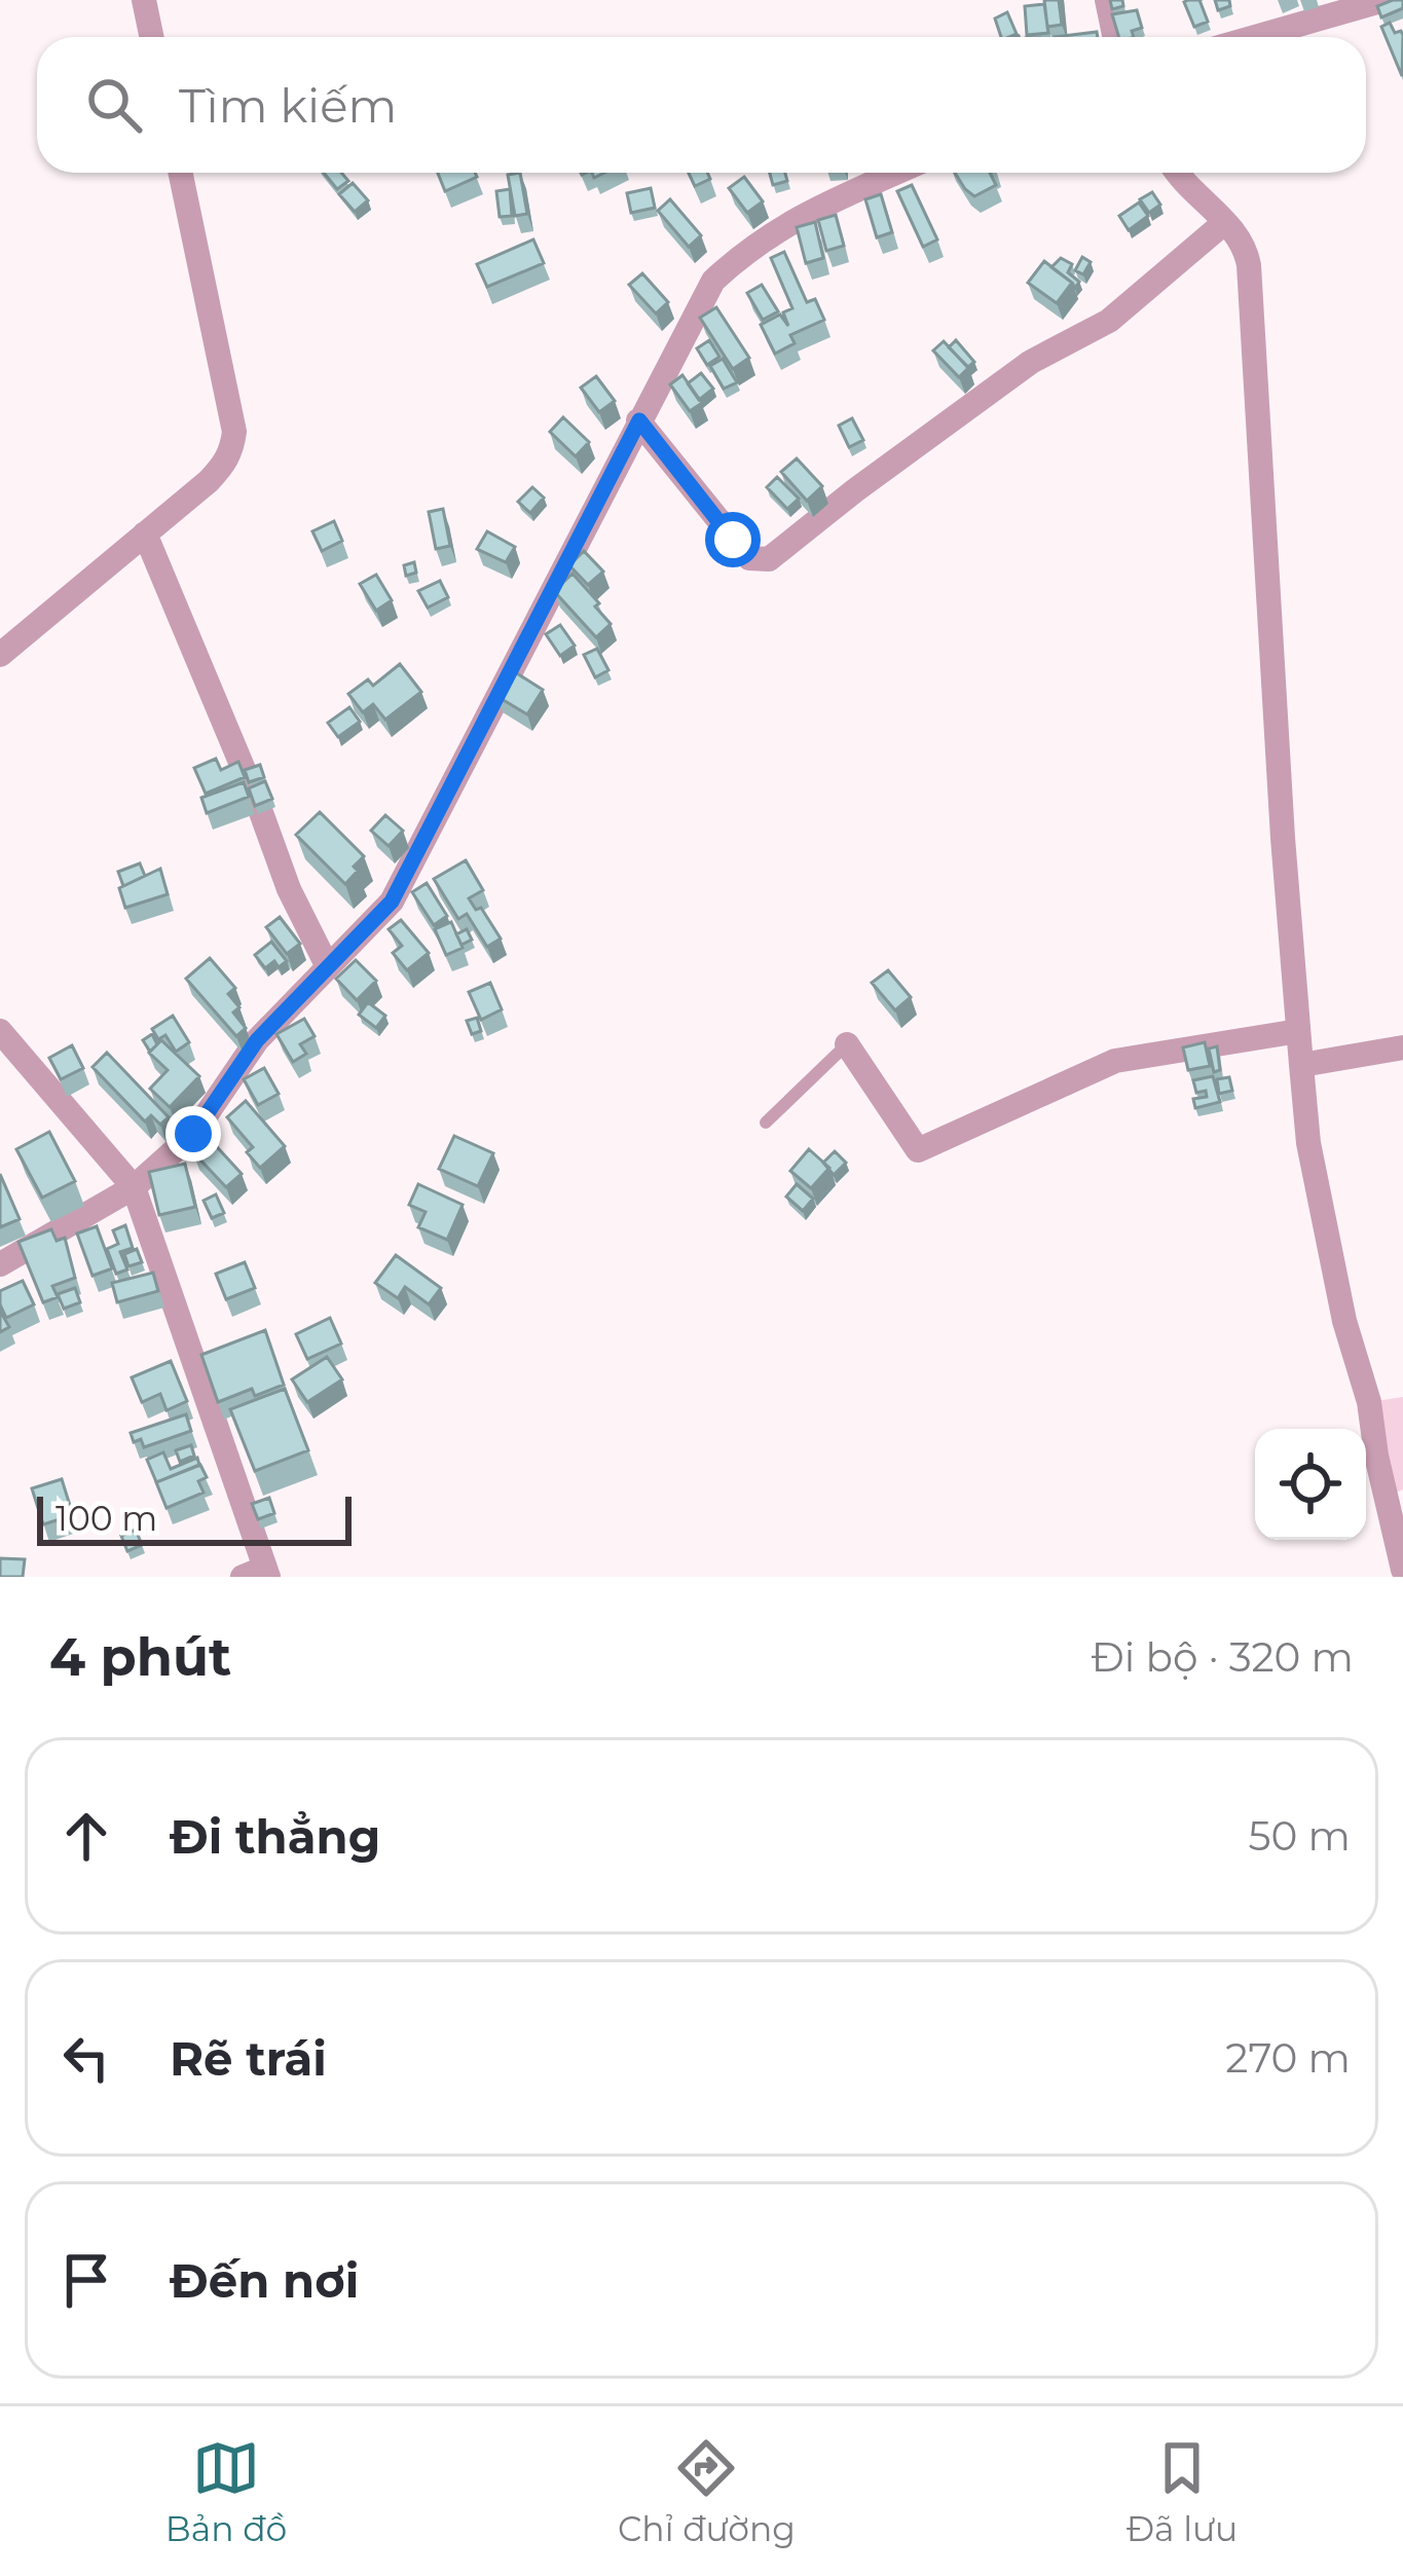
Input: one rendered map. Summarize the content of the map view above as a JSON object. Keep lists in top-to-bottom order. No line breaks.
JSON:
{"scale_bar":"100 m","page":{"search":"Tìm kiếm","scale":"100 m","heading":["4 phút","Đi bộ · 320 m"],"list":[["Đi thẳng","50 m"],["Rẽ trái","270 m"],"Đến nơi"],"nav":["Bản đồ","Chỉ đường","Đã lưu"]}}
